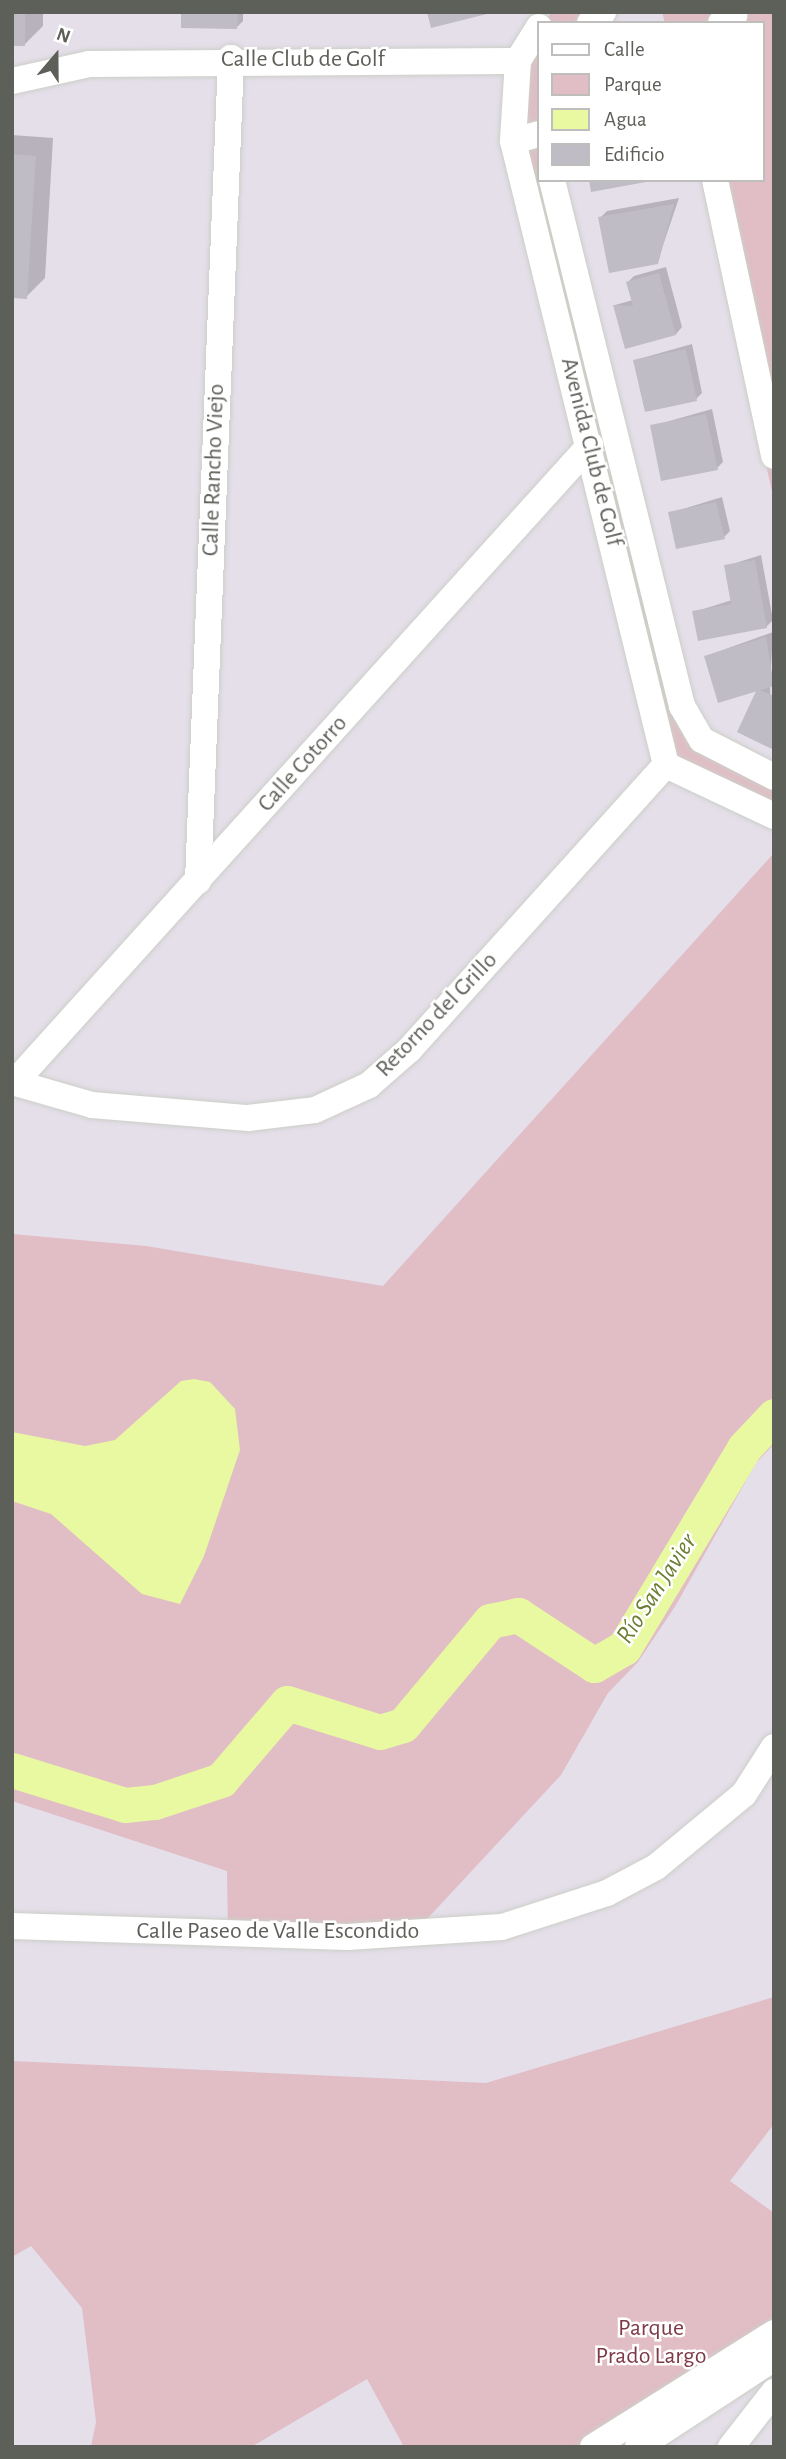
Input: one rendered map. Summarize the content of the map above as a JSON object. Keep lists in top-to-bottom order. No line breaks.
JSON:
{"streets":{"street":["Calle Club de Golf","Avenida Club de Golf","Calle Rancho Viejo","Calle Cotorro","Retorno del Grillo","Calle Paseo de Valle Escondido"]},"crossings":[["Calle Club de Golf","Avenida Club de Golf"],["Calle Club de Golf","Calle Rancho Viejo"],["Avenida Club de Golf","Calle Cotorro"],["Avenida Club de Golf","Retorno del Grillo"],["Calle Rancho Viejo","Calle Cotorro"],["Calle Cotorro","Retorno del Grillo"]],"water":["Río San Javier"],"parks":["Parque Prado Largo"],"legend":["Calle","Parque","Agua","Edificio"],"north":"top"}
